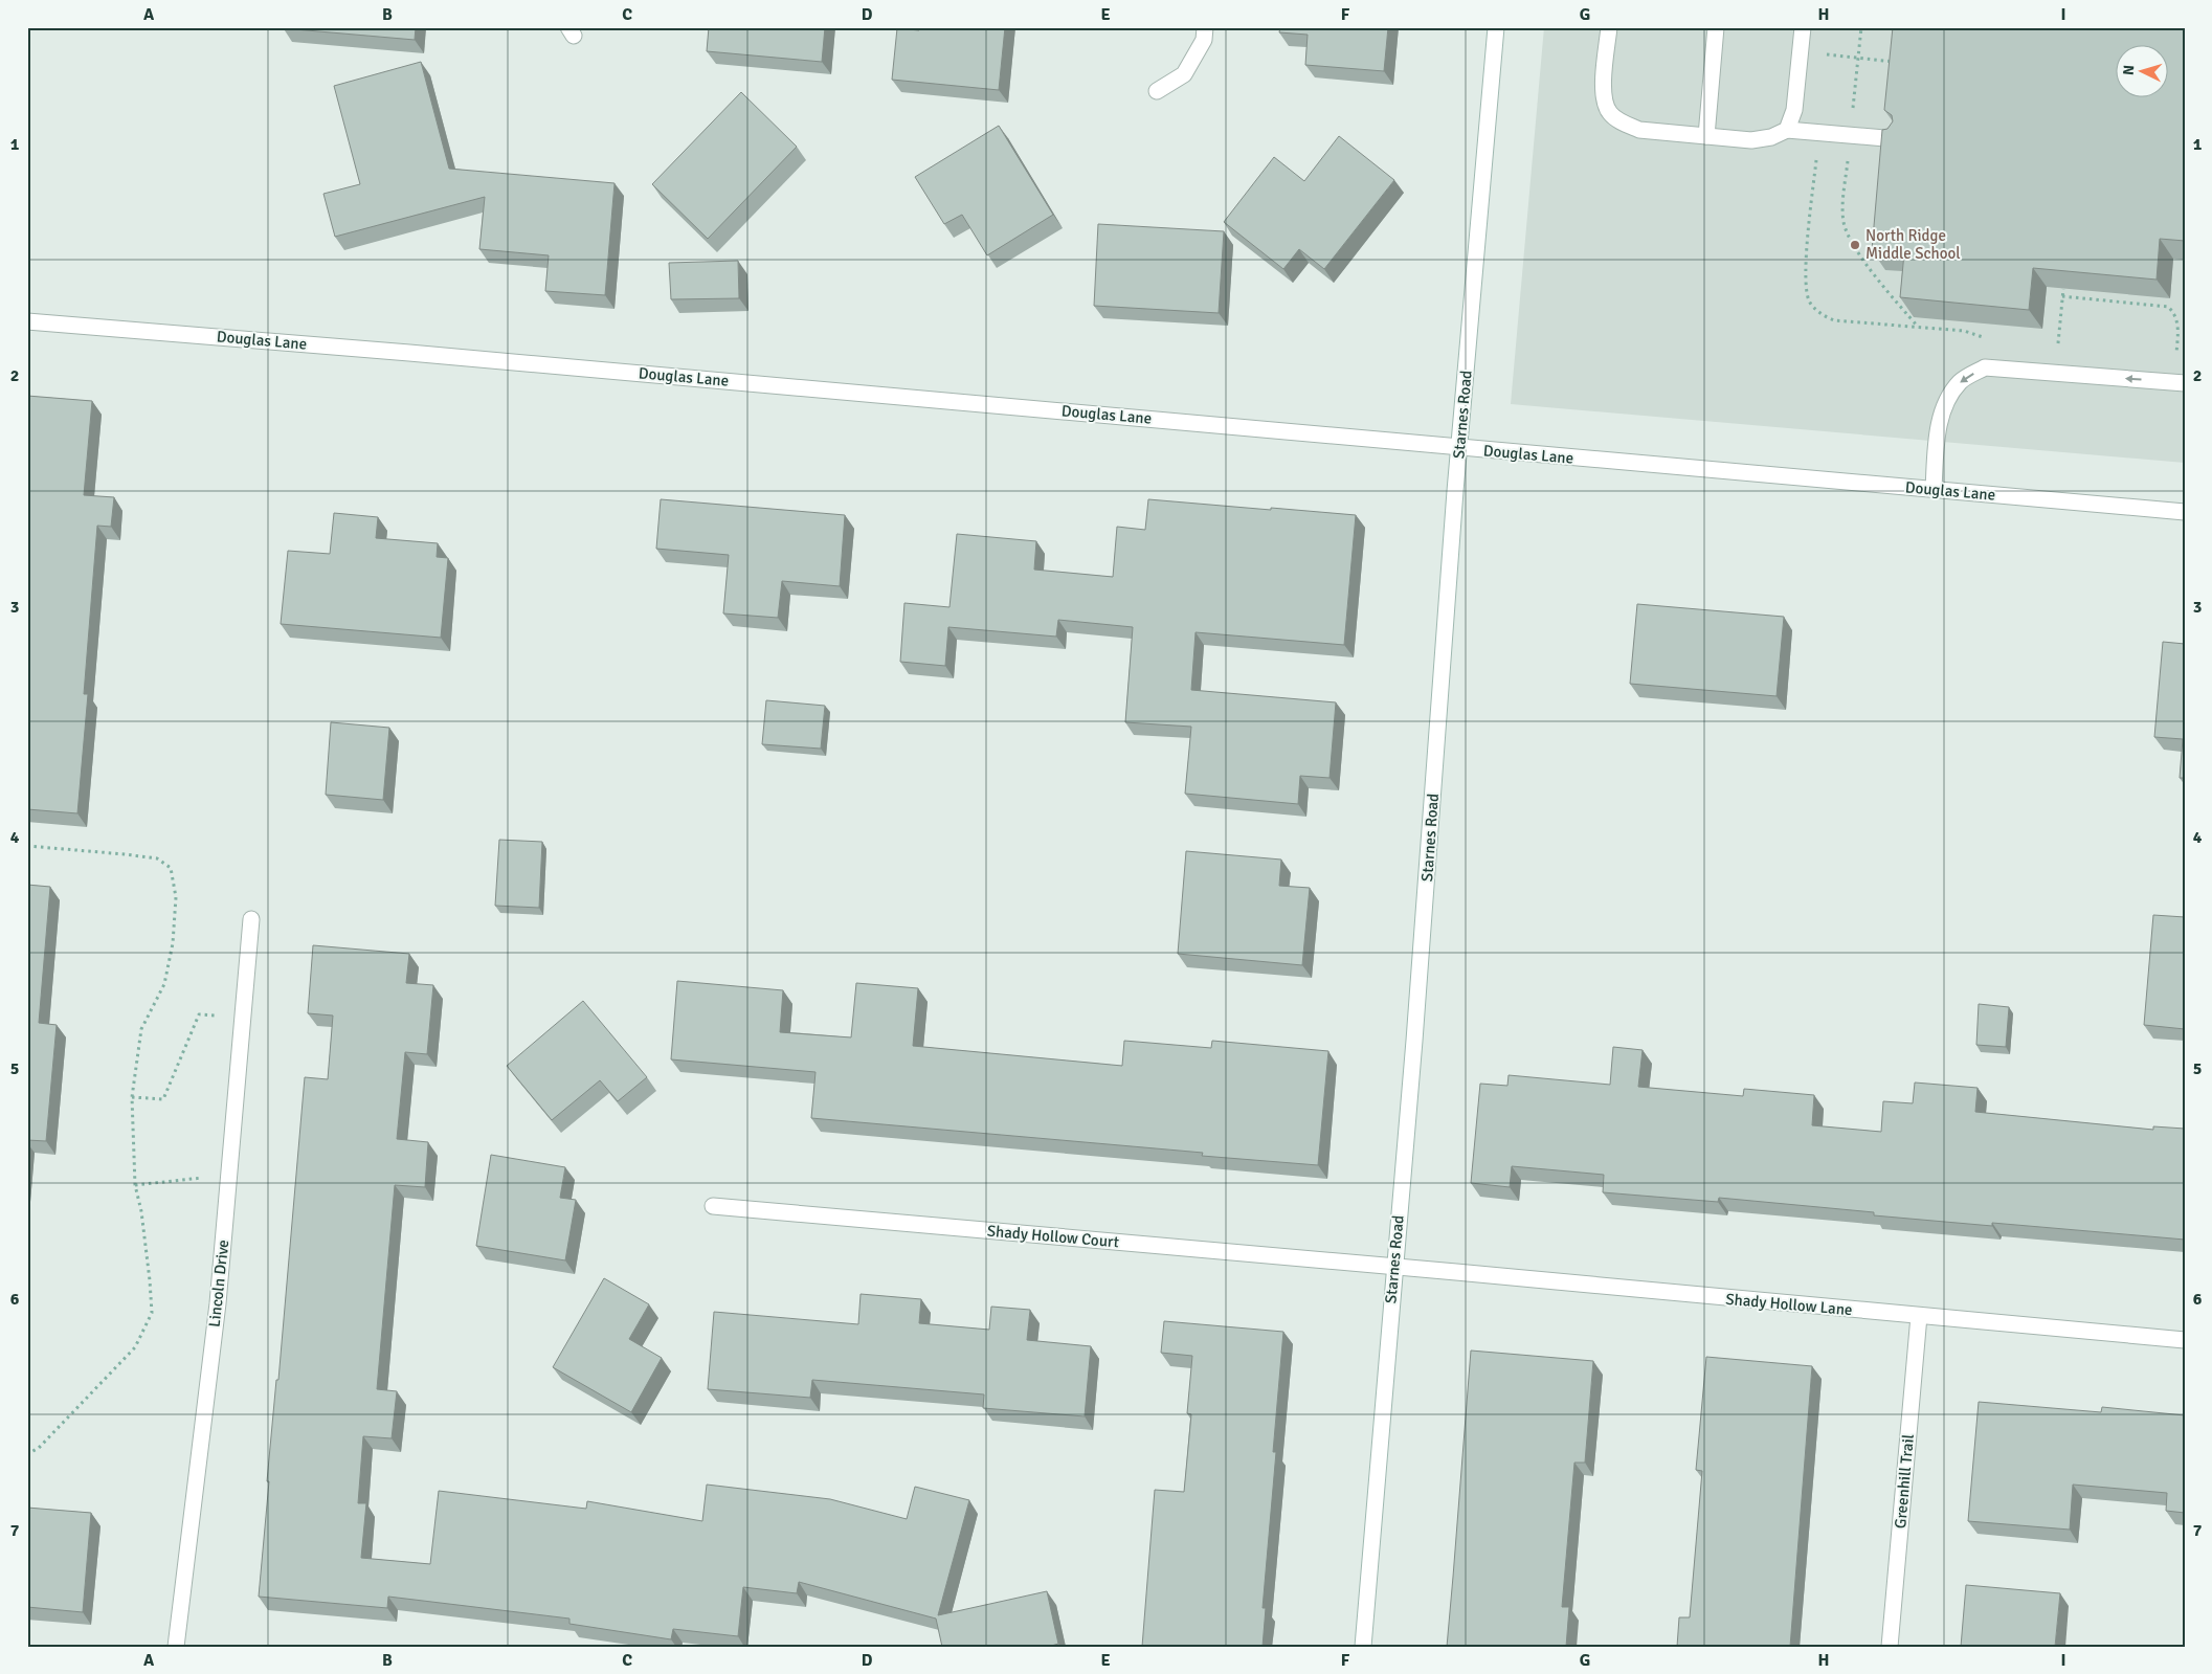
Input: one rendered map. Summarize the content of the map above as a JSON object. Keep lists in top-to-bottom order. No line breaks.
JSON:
{"streets":{"street":["Douglas Lane","Starnes Road","Shady Hollow Court","Lincoln Drive","Shady Hollow Lane","Greenhill Trail"]},"crossings":[["Douglas Lane","Starnes Road"],["Starnes Road","Shady Hollow Court"],["Starnes Road","Shady Hollow Lane"],["Shady Hollow Court","Shady Hollow Lane"],["Shady Hollow Lane","Greenhill Trail"]],"places":["North Ridge Middle School"],"north":"left","grid":{"columns":["A","B","C","D","E","F","G","H","I"],"rows":["1","2","3","4","5","6","7"]}}
